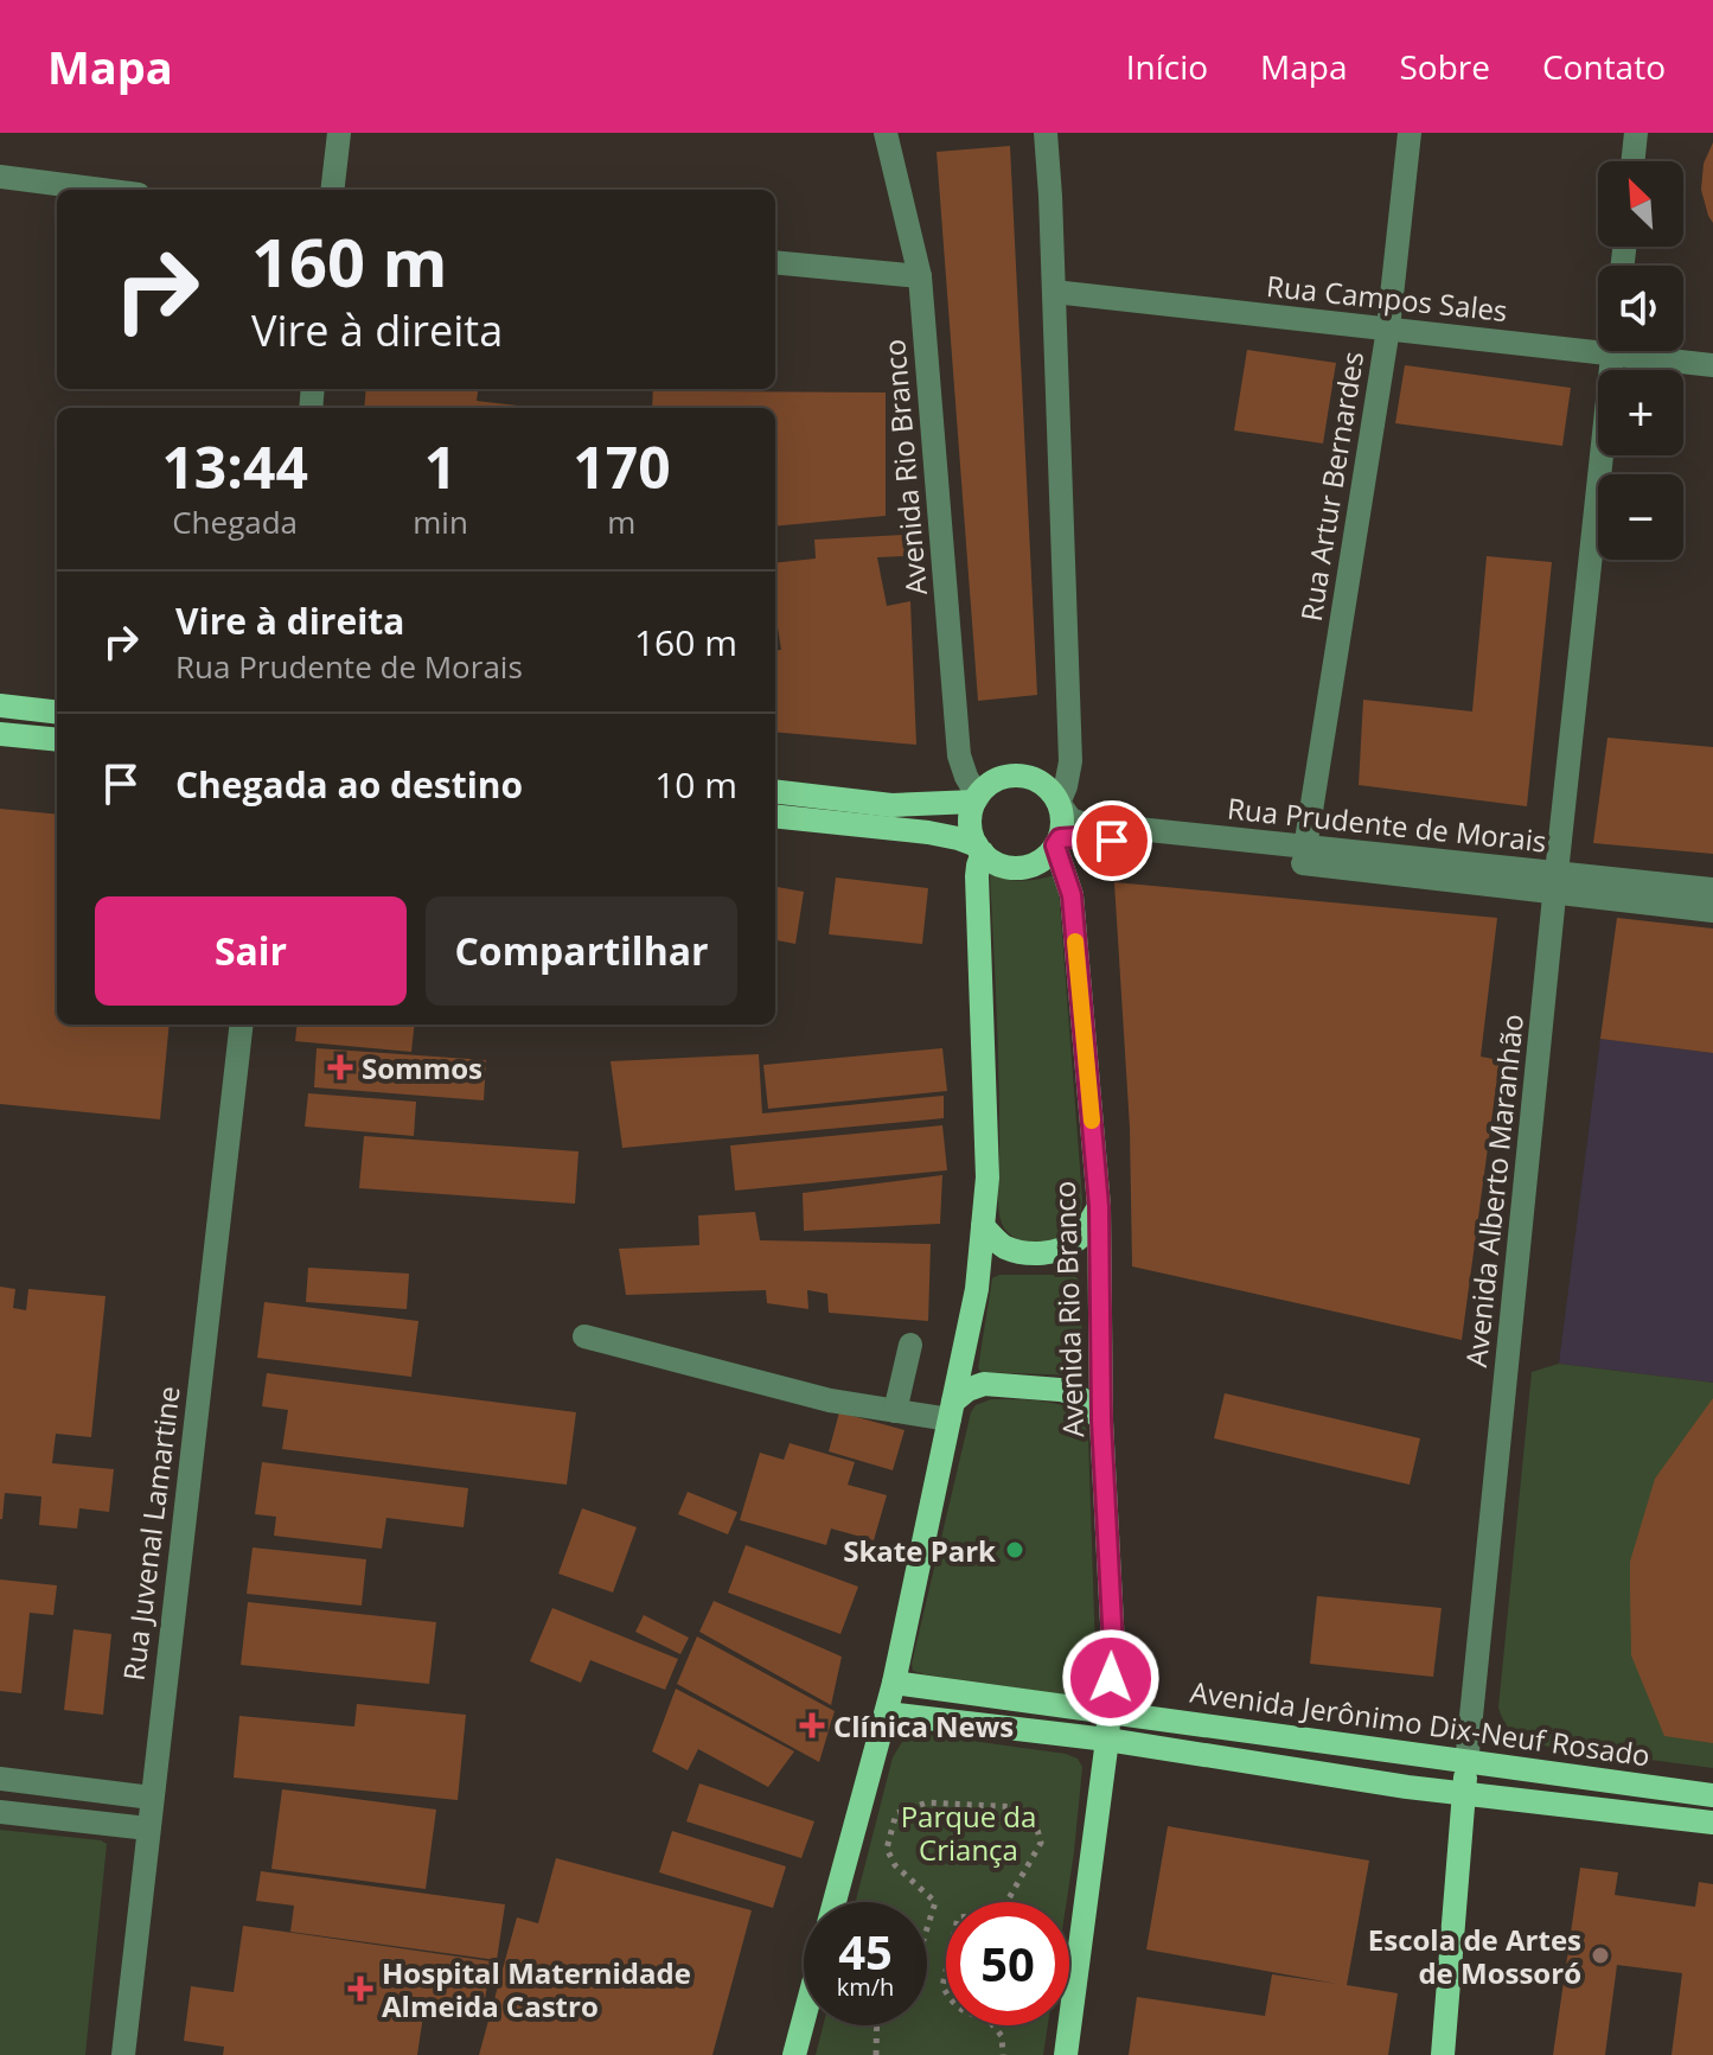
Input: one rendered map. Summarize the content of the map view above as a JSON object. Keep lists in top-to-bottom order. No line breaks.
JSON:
{"streets":{"main road":["Avenida Rio Branco","Avenida Alberto Maranhão","Avenida Jerônimo Dix-Neuf Rosado"],"street":["Rua Campos Sales","Rua Artur Bernardes","Rua Prudente de Morais","Rua Juvenal Lamartine"]},"crossings":[["Rua Campos Sales","Rua Artur Bernardes"],["Avenida Rio Branco","Rua Prudente de Morais"],["Avenida Rio Branco","Avenida Jerônimo Dix-Neuf Rosado"],["Rua Artur Bernardes","Rua Prudente de Morais"],["Rua Prudente de Morais","Avenida Alberto Maranhão"],["Avenida Alberto Maranhão","Avenida Jerônimo Dix-Neuf Rosado"]],"parks":["Parque da Criança"],"places":{"health":["Sommos","Clínica News","Hospital Maternidade Almeida Castro"],"other":["Skate Park","Escola de Artes de Mossoró"]},"north":"top left","page":{"header":"Mapa","nav":["Início","Mapa","Sobre","Contato"],"map_buttons":["+","−"],"turn":["160 m","Vire à direita"],"eta":["13:44","Chegada","1","min","170","m"],"list":[{"name":"Vire à direita","note":"Rua Prudente de Morais","value":"160 m"},{"name":"Chegada ao destino","value":"10 m"}],"buttons":["Sair","Compartilhar"],"speed":"45 km/h","limit":"50"}}
